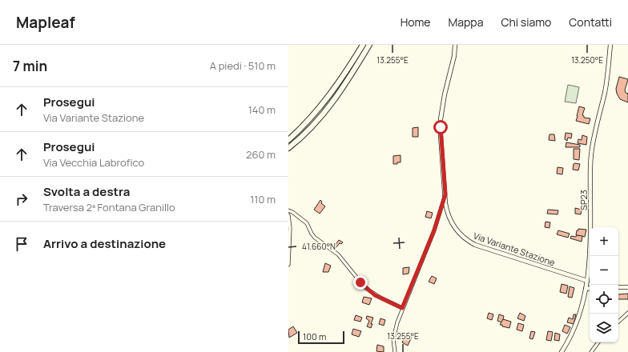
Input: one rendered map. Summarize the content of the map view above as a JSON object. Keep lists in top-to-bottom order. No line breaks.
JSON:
{"streets":{"street":["SP23","Via Variante Stazione"]},"crossings":[["SP23","Via Variante Stazione"]],"scale_bar":"100 m","page":{"header":"Mapleaf","nav":["Home","Mappa","Chi siamo","Contatti"],"heading":["7 min","A piedi · 510 m"],"list":[["Prosegui","Via Variante Stazione","140 m"],["Prosegui","Via Vecchia Labrofico","260 m"],["Svolta a destra","Traversa 2ª Fontana Granillo","110 m"],"Arrivo a destinazione"],"map_buttons":["+","−"],"scale":"100 m"},"coordinates":["13.255°E","13.250°E","41.660°N"]}
